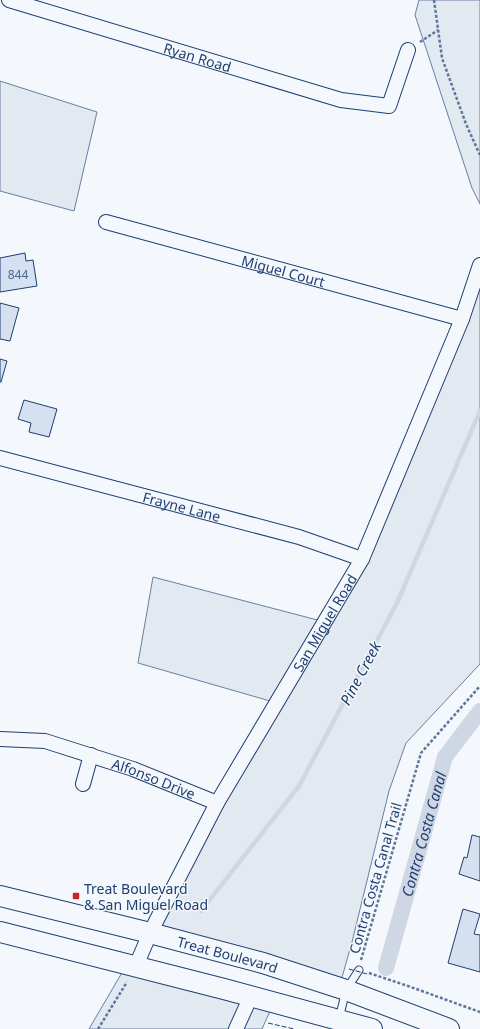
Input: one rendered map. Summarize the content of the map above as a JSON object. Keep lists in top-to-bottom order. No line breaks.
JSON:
{"streets":{"main road":["Treat Boulevard"],"street":["Ryan Road","Miguel Court","Frayne Lane","San Miguel Road","Alfonso Drive"],"path":["Contra Costa Canal Trail"]},"crossings":[["Miguel Court","San Miguel Road"],["Frayne Lane","San Miguel Road"],["San Miguel Road","Alfonso Drive"],["San Miguel Road","Treat Boulevard"]],"water":["Pine Creek","Contra Costa Canal"],"places":{"transit":["Treat Boulevard & San Miguel Road"]},"house_numbers":["844"]}
